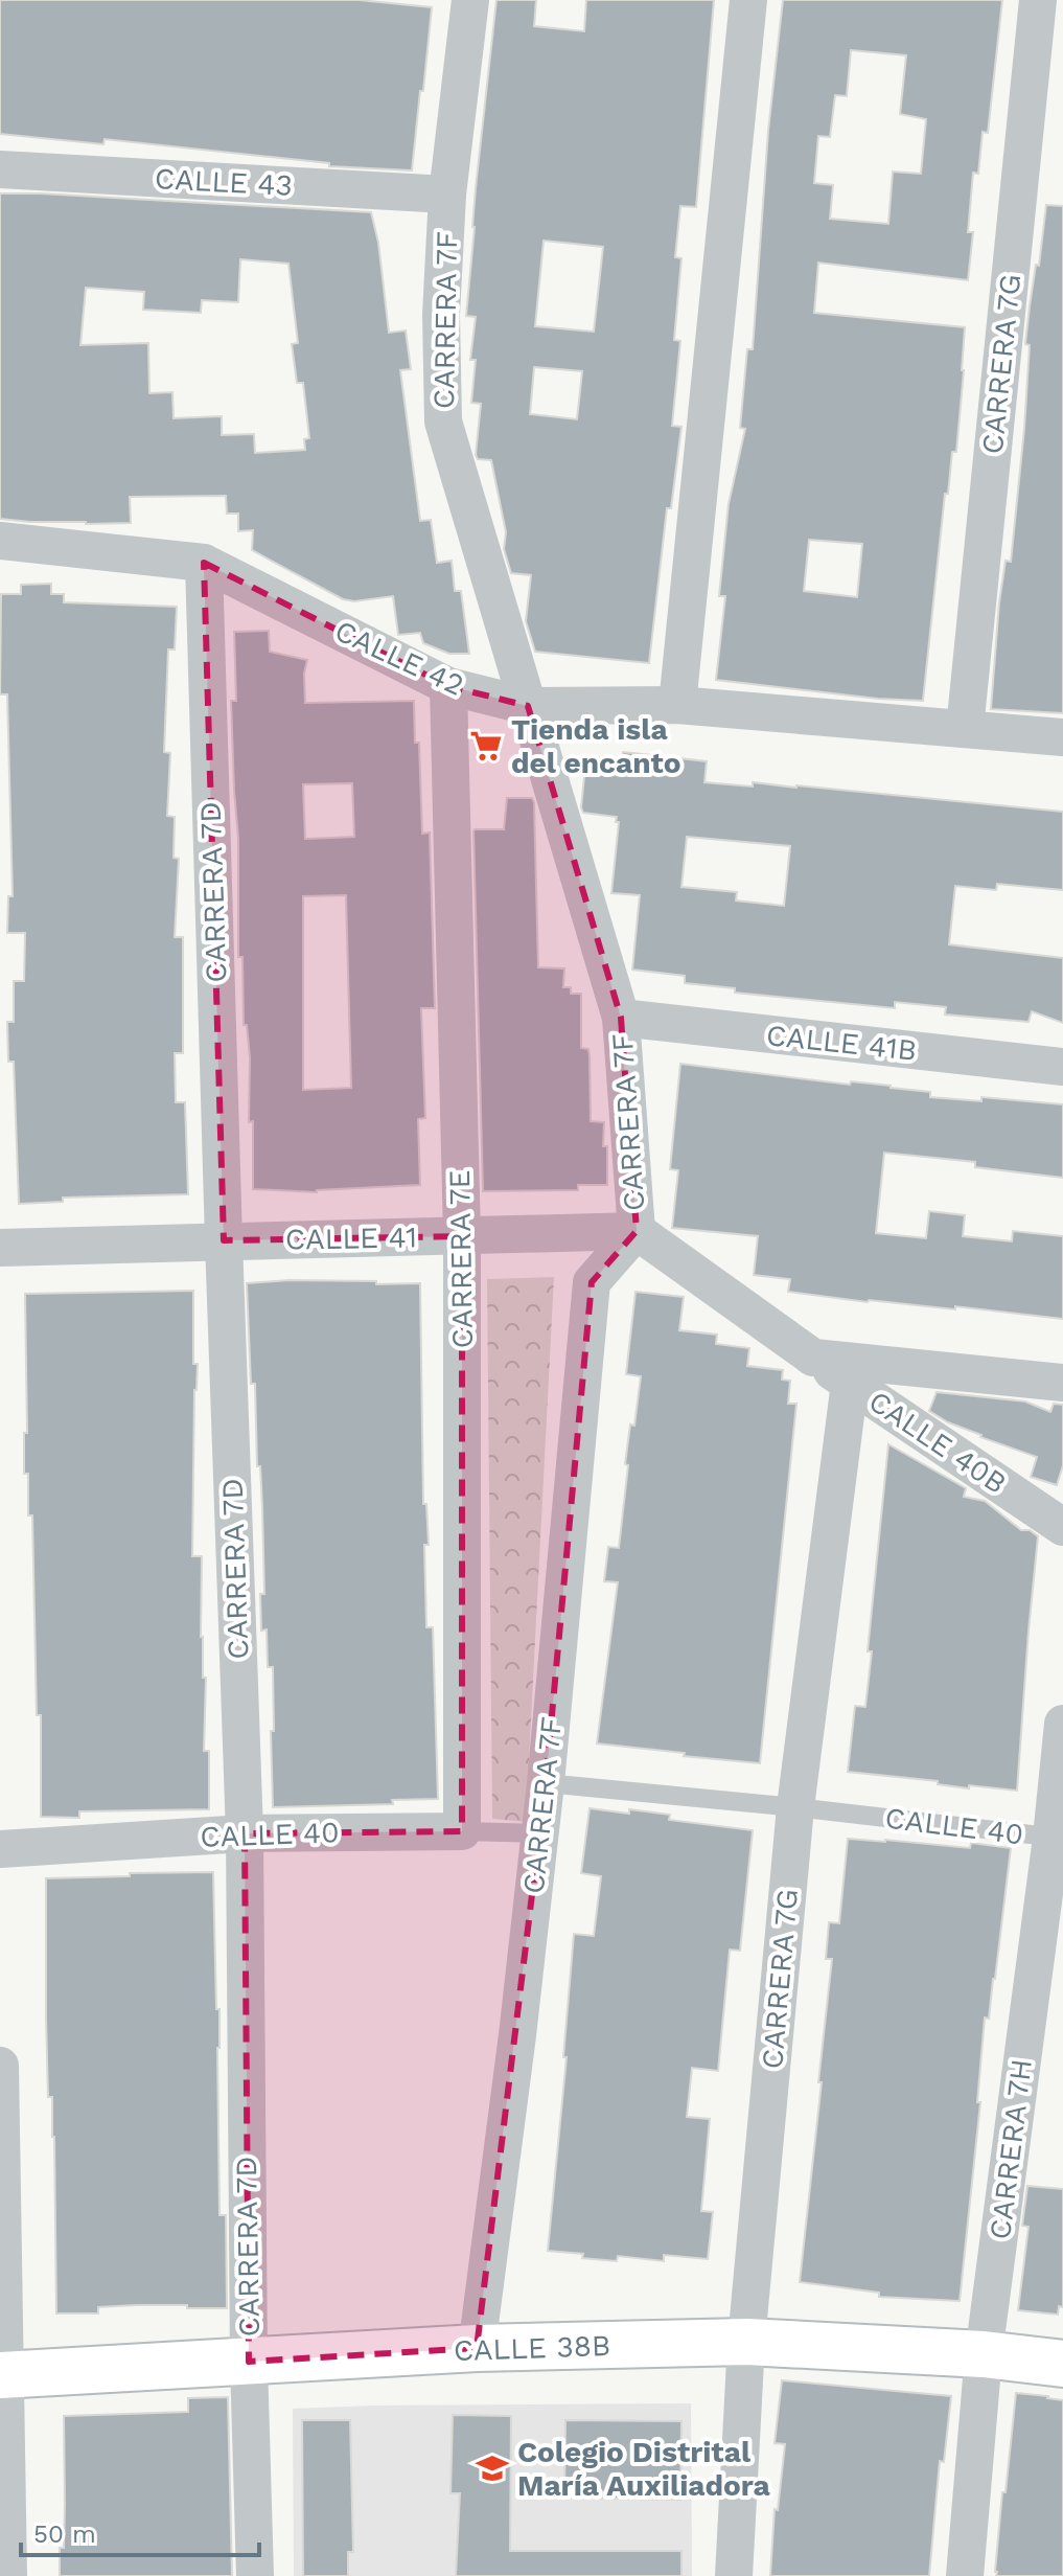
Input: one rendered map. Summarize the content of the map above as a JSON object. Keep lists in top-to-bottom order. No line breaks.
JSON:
{"streets":{"street":["CALLE 43","CARRERA 7F","CARRERA 7G","CALLE 42","CARRERA 7D","CALLE 41B","CALLE 41","CARRERA 7E","CALLE 40B","CALLE 40","CARRERA 7H","CALLE 38B"]},"crossings":[["CALLE 43","CARRERA 7F"],["CARRERA 7F","CALLE 42"],["CARRERA 7F","CALLE 41B"],["CARRERA 7F","CALLE 41"],["CARRERA 7F","CALLE 40"],["CARRERA 7F","CALLE 38B"],["CARRERA 7G","CALLE 42"],["CARRERA 7G","CALLE 40B"],["CARRERA 7G","CALLE 40"],["CARRERA 7G","CALLE 38B"],["CALLE 42","CARRERA 7D"],["CALLE 42","CARRERA 7E"],["CARRERA 7D","CALLE 41"],["CARRERA 7D","CALLE 40"],["CARRERA 7D","CALLE 38B"],["CALLE 41","CARRERA 7E"],["CARRERA 7E","CALLE 40"],["CALLE 40","CARRERA 7H"],["CARRERA 7H","CALLE 38B"]],"places":{"supermarket":["Tienda isla del encanto"],"school or university":["Colegio Distrital María Auxiliadora"]},"scale_bar":"50 m"}
